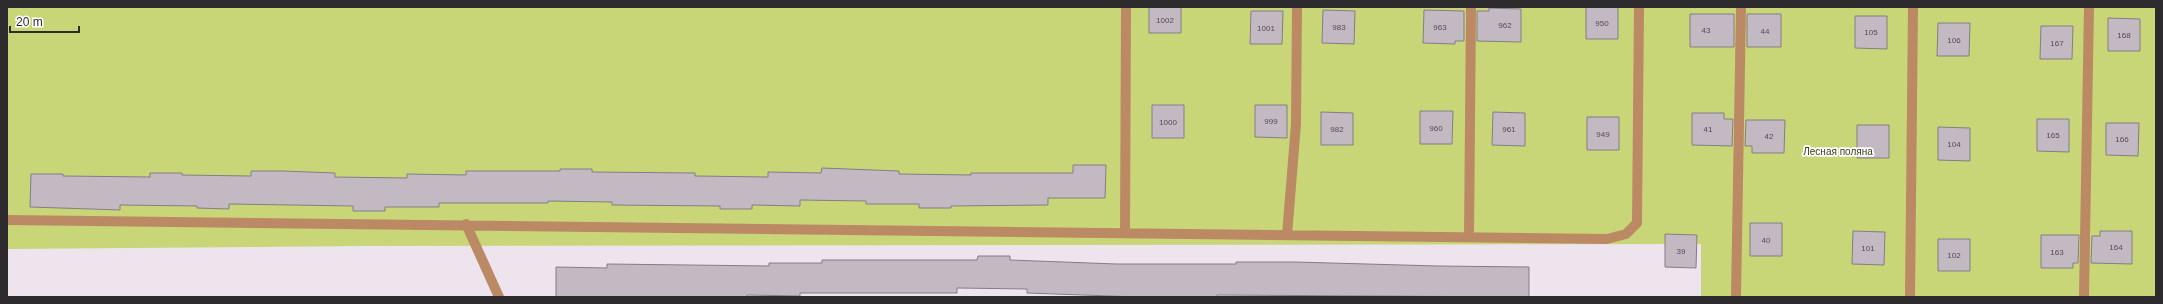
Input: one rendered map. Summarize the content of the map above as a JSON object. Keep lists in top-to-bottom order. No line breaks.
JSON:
{"parks":["Лесная поляна"],"house_numbers":["1002","950","962","983","963","1001","43","44","105","168","106","167","999","1000","960","982","961","41","949","165","42","166","104","40","164","101","39","163","102"],"scale_bar":"20 m"}
